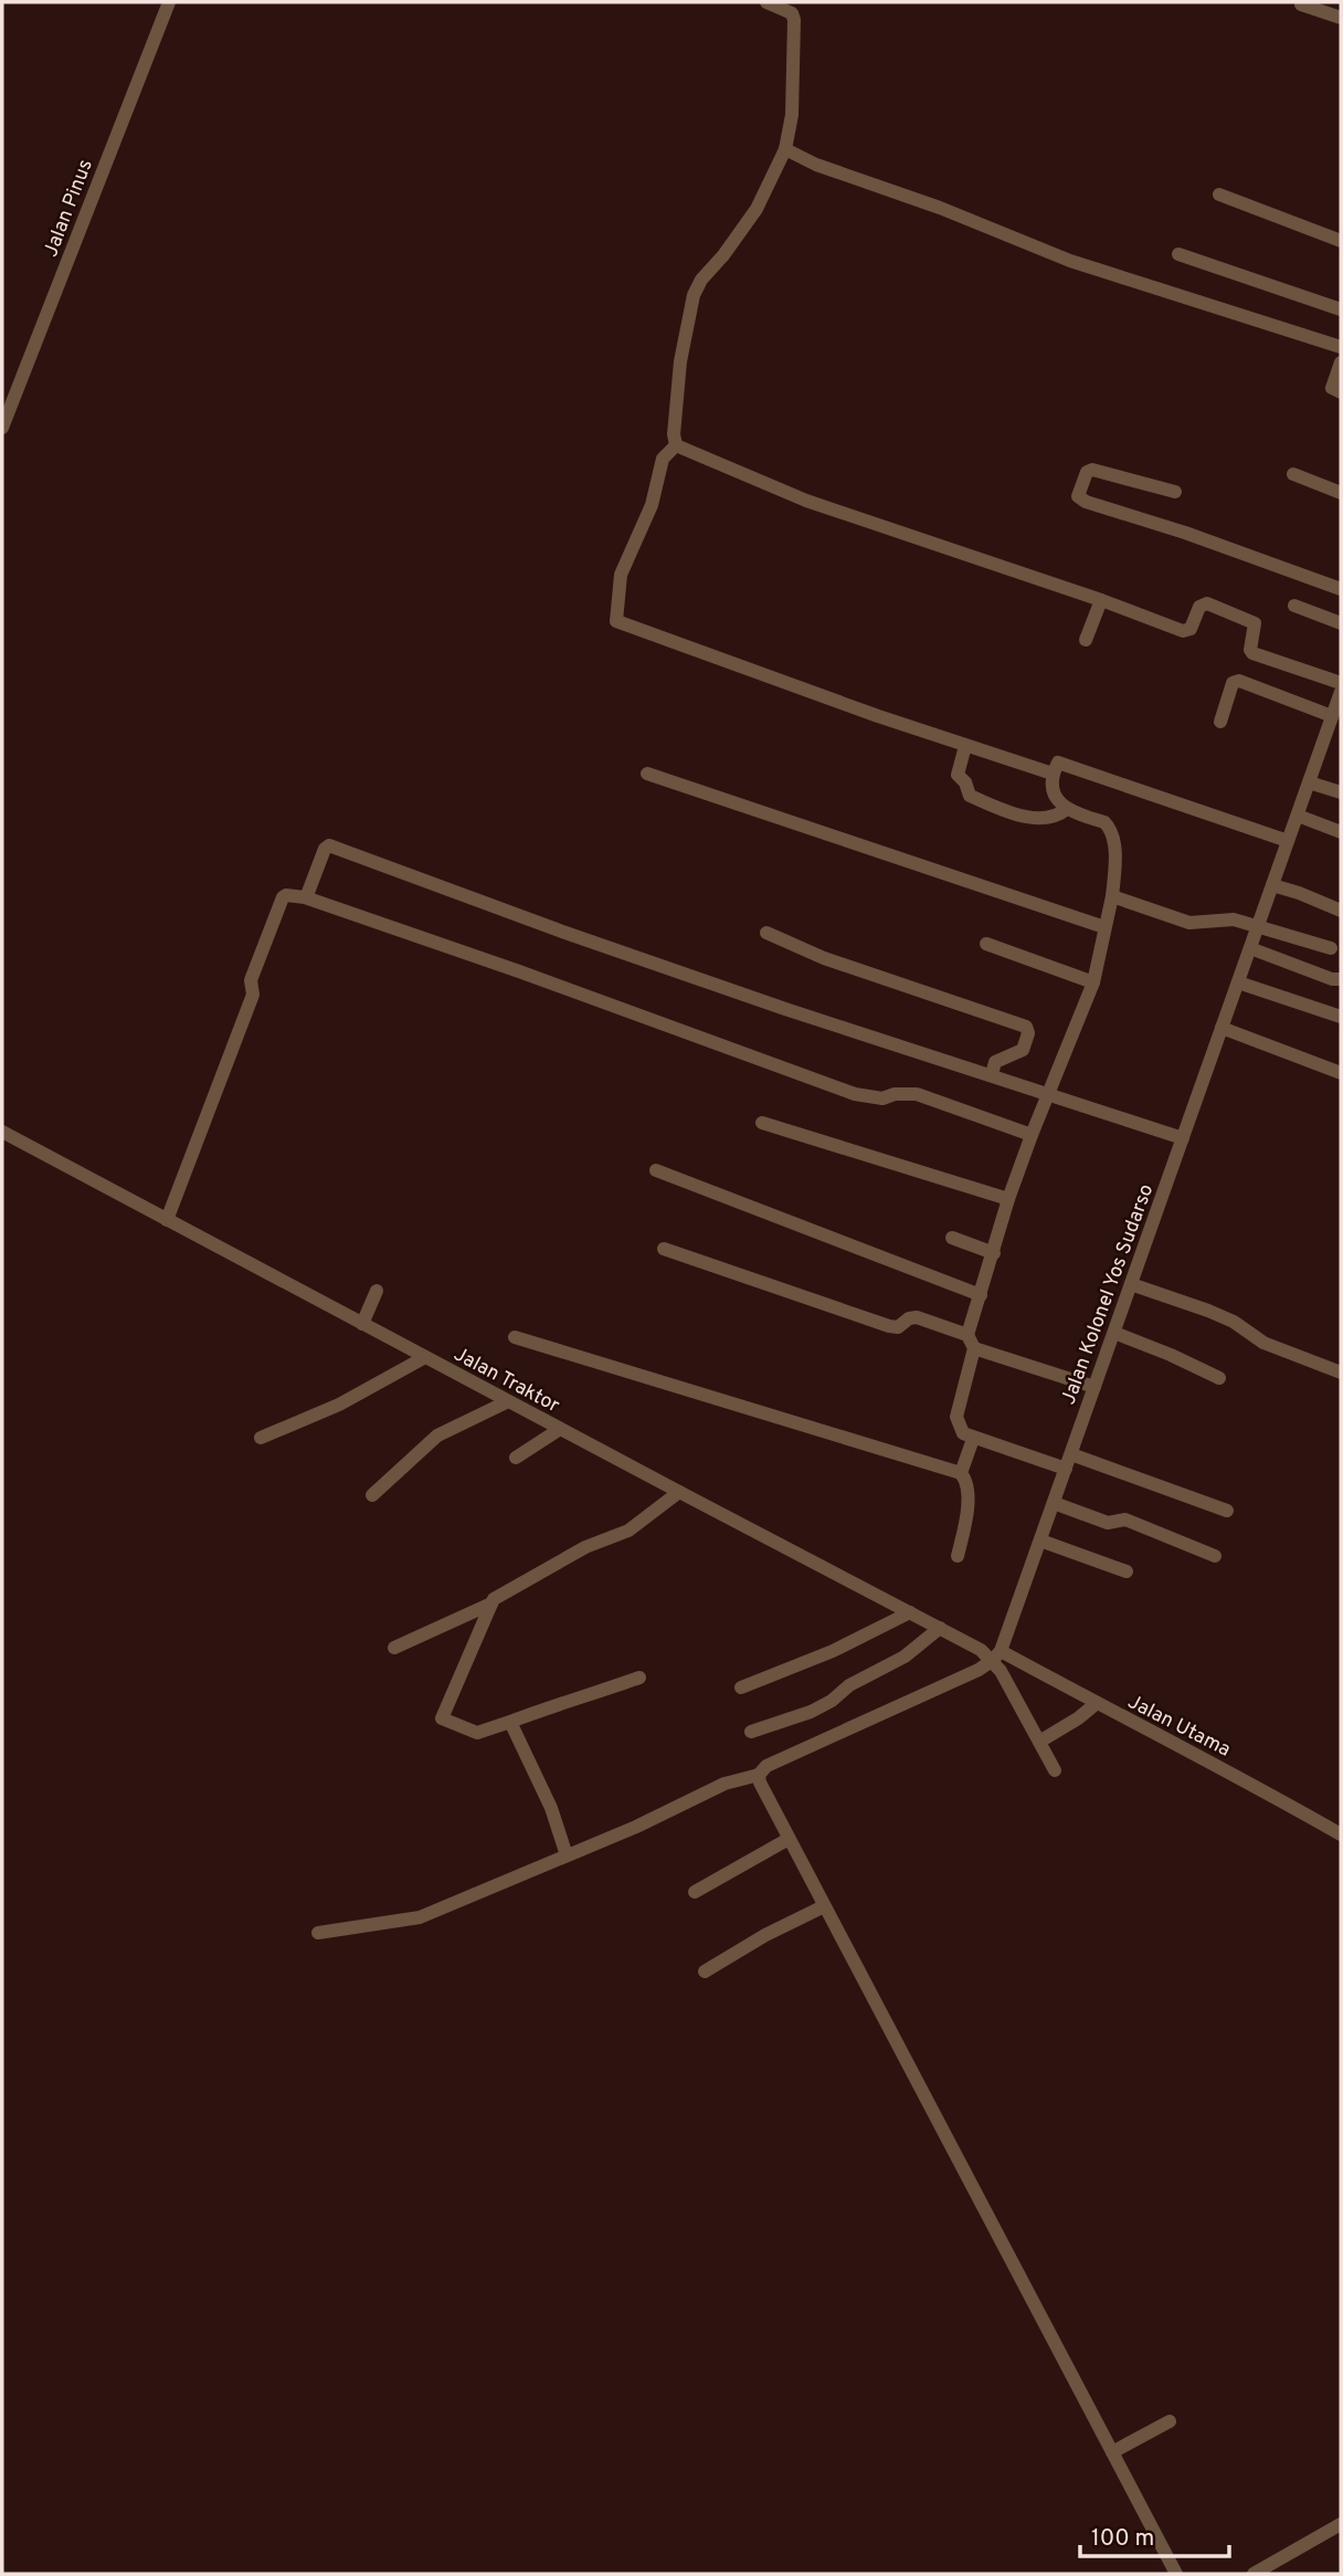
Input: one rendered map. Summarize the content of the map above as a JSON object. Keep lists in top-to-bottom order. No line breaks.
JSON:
{"streets":{"street":["Jalan Pinus","Jalan Kolonel Yos Sudarso","Jalan Traktor","Jalan Utama"]},"crossings":[["Jalan Kolonel Yos Sudarso","Jalan Traktor"],["Jalan Kolonel Yos Sudarso","Jalan Utama"],["Jalan Traktor","Jalan Utama"]],"scale_bar":"100 m"}
